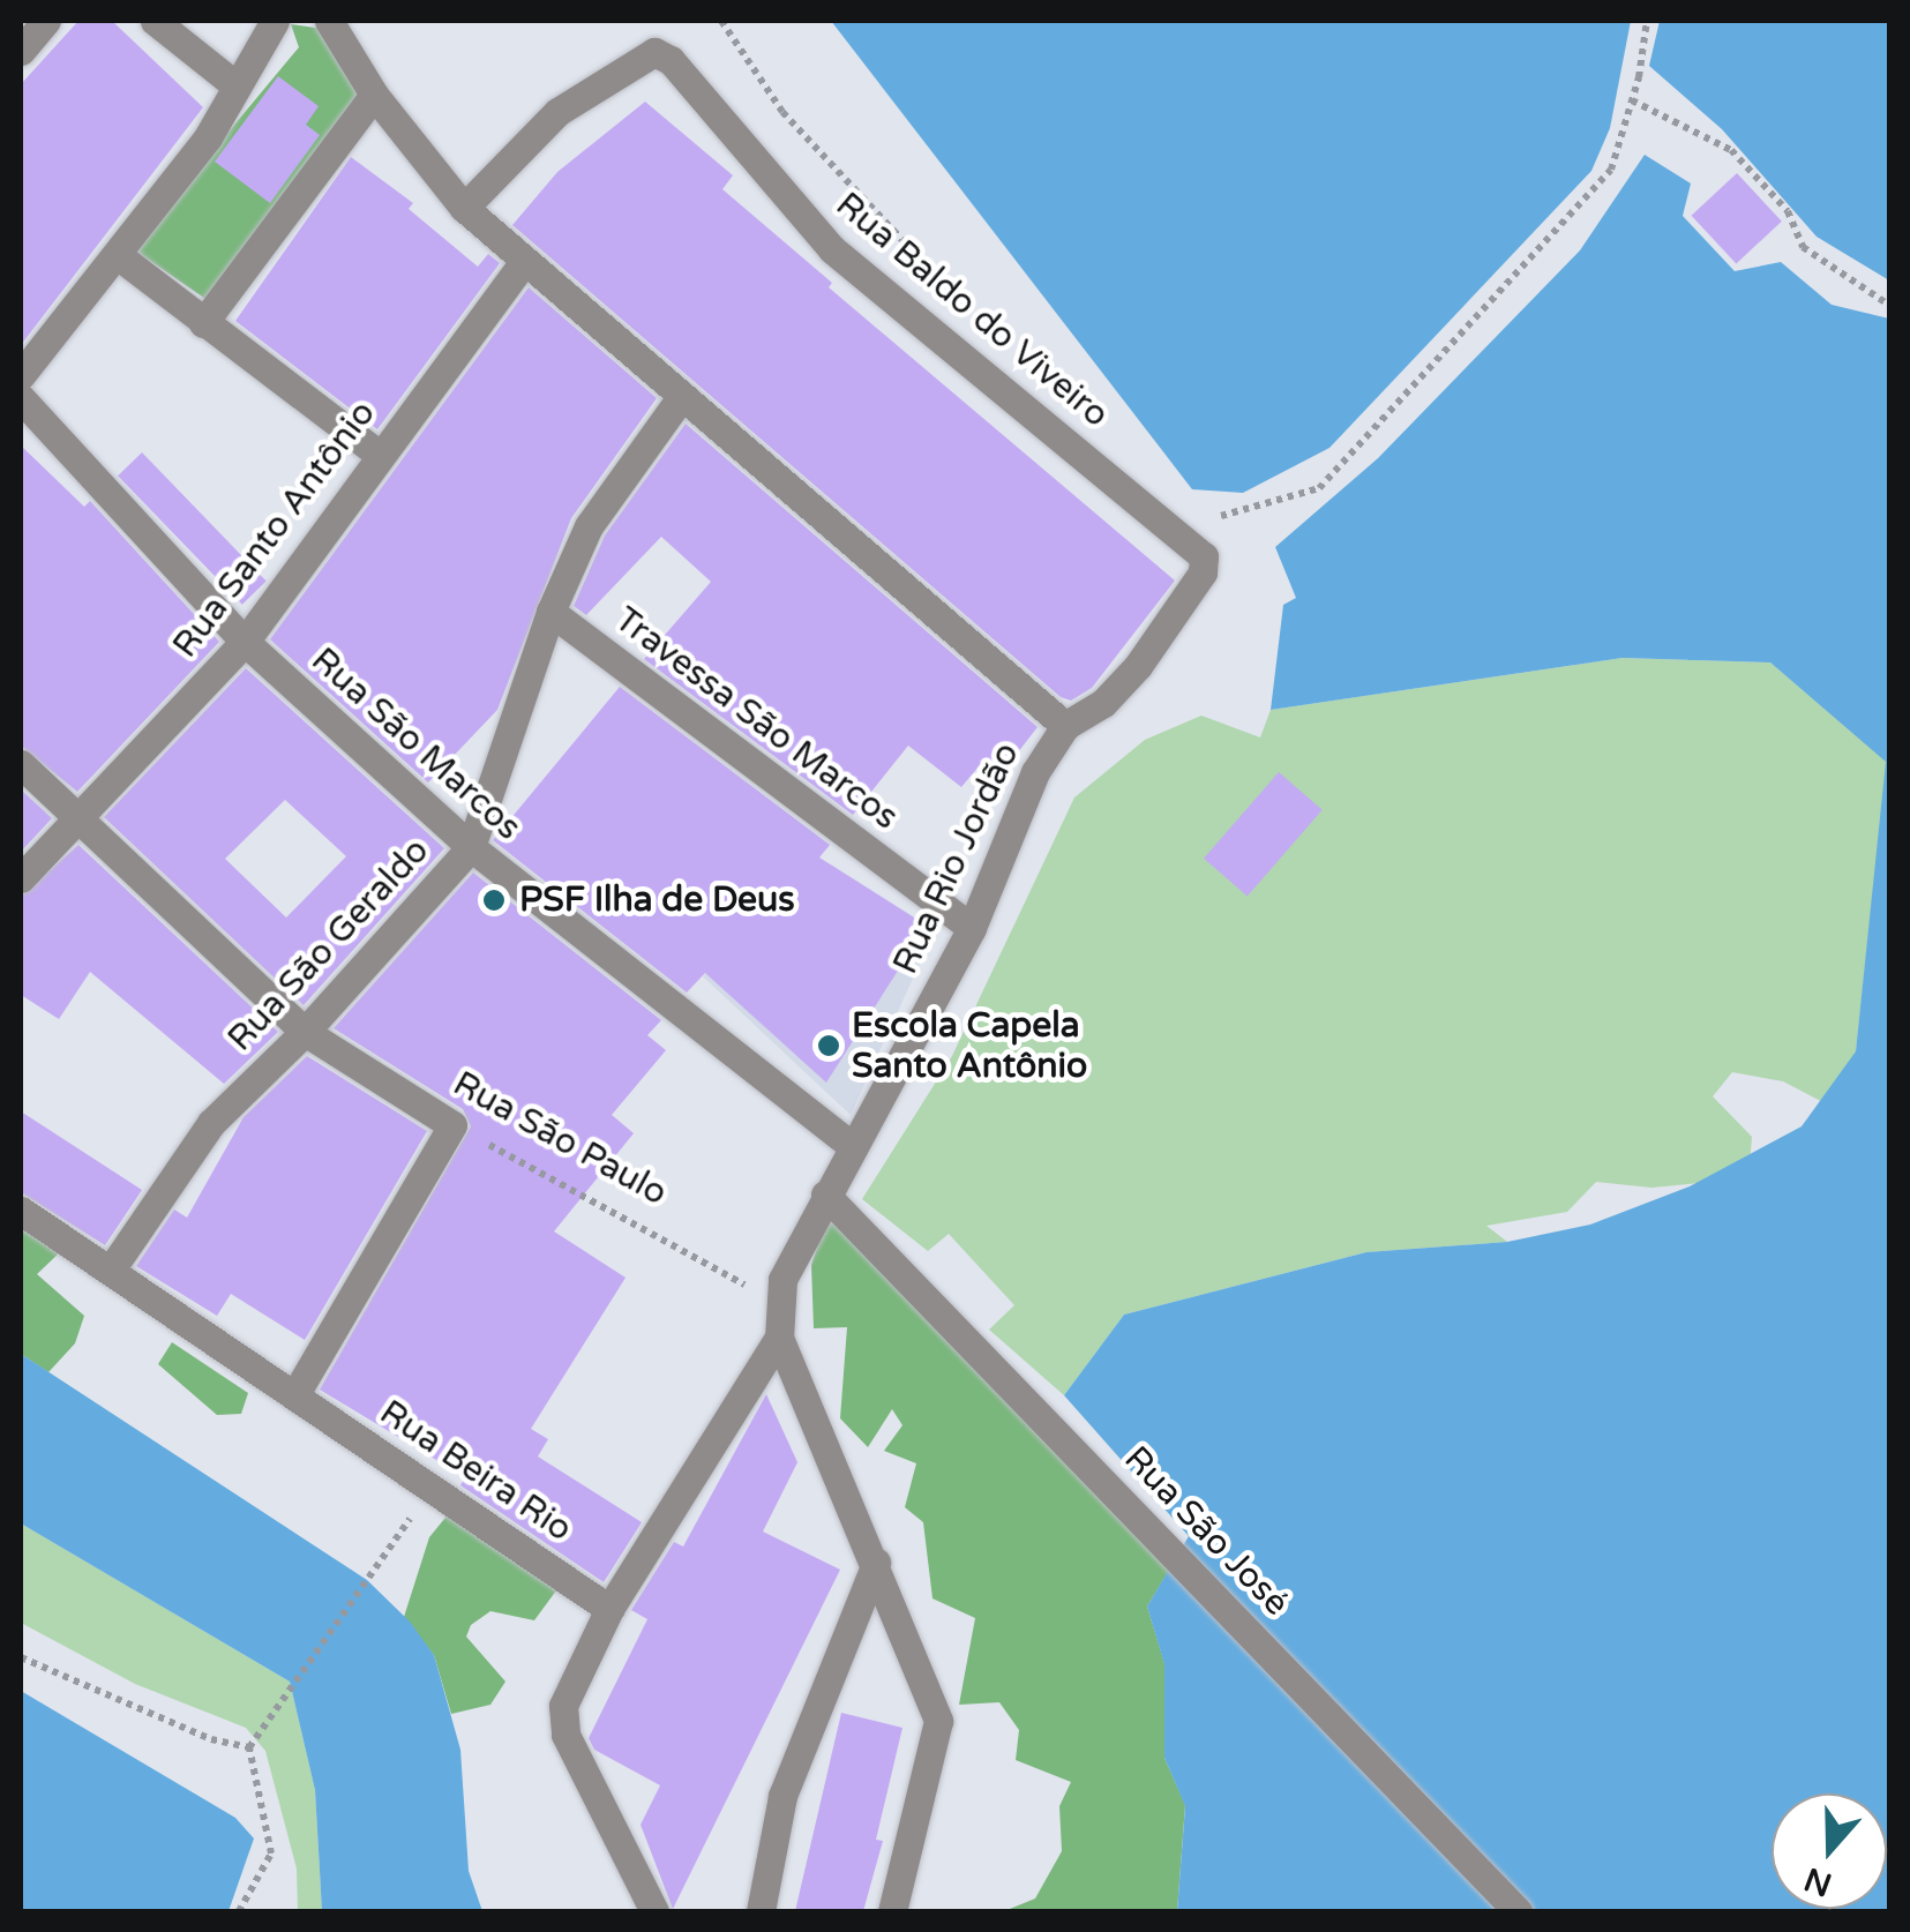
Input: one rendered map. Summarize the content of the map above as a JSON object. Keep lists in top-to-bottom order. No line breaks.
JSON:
{"streets":{"street":["Rua Baldo do Viveiro","Rua Santo Antônio","Travessa São Marcos","Rua São Marcos","Rua Rio Jordão","Rua São Geraldo","Rua São Paulo","Rua Beira Rio","Rua São José"]},"crossings":[["Rua Baldo do Viveiro","Rua Rio Jordão"],["Rua Santo Antônio","Rua São Marcos"],["Rua Santo Antônio","Rua São Paulo"],["Travessa São Marcos","Rua Rio Jordão"],["Travessa São Marcos","Rua São Geraldo"],["Rua São Marcos","Rua Rio Jordão"],["Rua São Marcos","Rua São Geraldo"],["Rua São Geraldo","Rua São Paulo"],["Rua São Geraldo","Rua Beira Rio"]],"places":["PSF Ilha de Deus","Escola Capela Santo Antônio"],"north":"bottom"}
